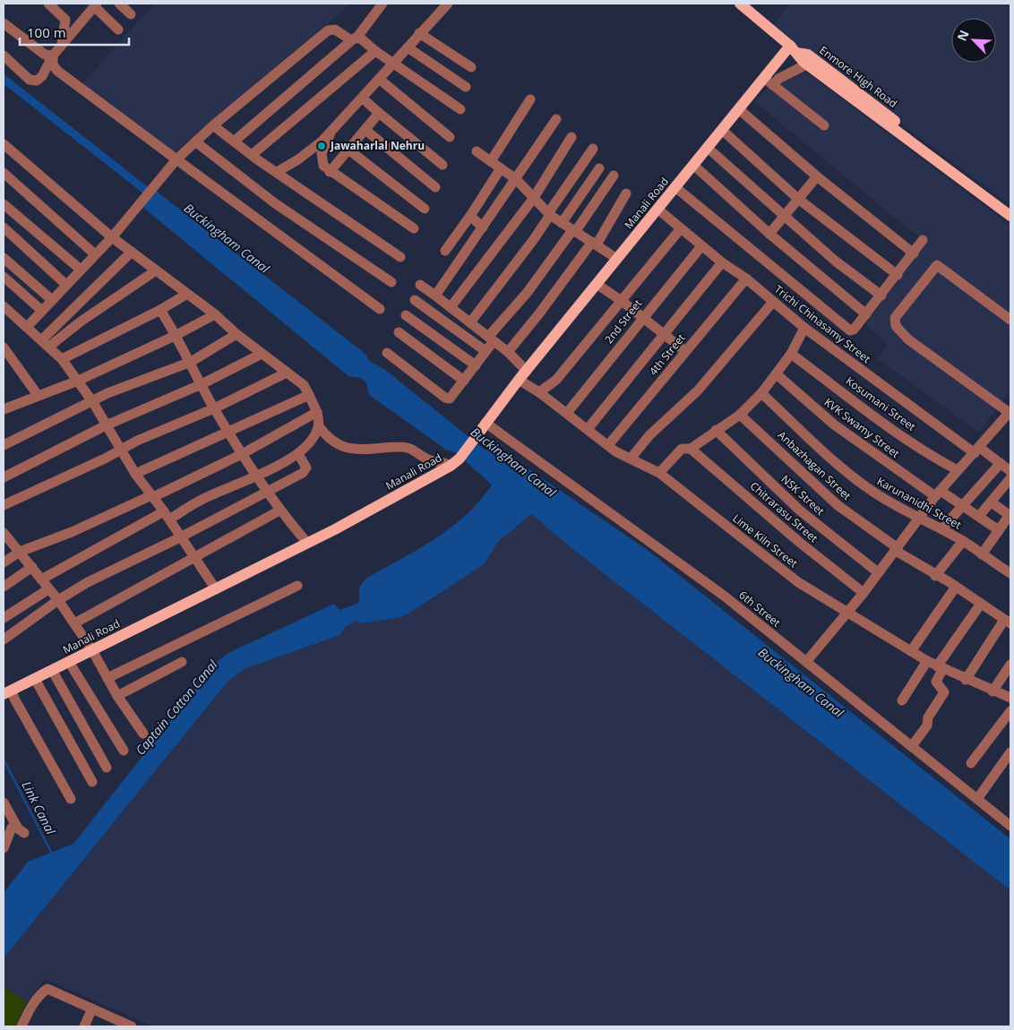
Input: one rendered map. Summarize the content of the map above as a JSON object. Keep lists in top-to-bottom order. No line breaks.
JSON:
{"streets":{"main road":["Enmore High Road","Manali Road"],"street":["2nd Street","Trichi Chinasamy Street","4th Street","Kosumani Street","KVK Swamy Street","Anbazhagan Street","NSK Street","Karunanidhi Street","Chitrarasu Street","Lime Kiln Street","6th Street"]},"crossings":[["Enmore High Road","Manali Road"],["Manali Road","Trichi Chinasamy Street"],["Manali Road","Lime Kiln Street"],["Manali Road","6th Street"],["2nd Street","Trichi Chinasamy Street"],["2nd Street","Lime Kiln Street"],["Trichi Chinasamy Street","4th Street"],["4th Street","Lime Kiln Street"]],"water":["Buckingham Canal","Captain Cotton Canal","Link Canal"],"places":["Jawaharlal Nehru"],"scale_bar":"100 m","north":"top left"}
